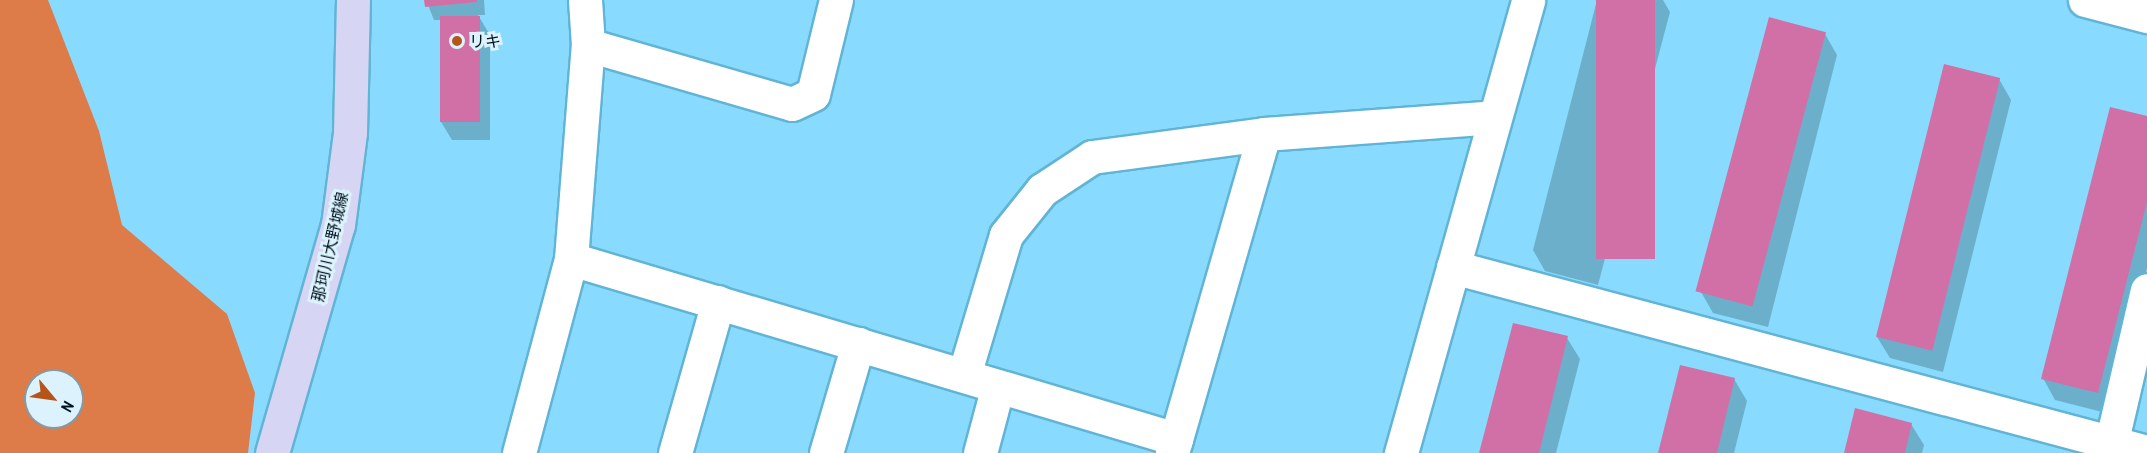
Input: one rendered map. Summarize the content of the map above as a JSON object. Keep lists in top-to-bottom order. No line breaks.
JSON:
{"streets":{"main road":["那珂川大野城線"]},"places":["リキ"],"north":"bottom right"}
